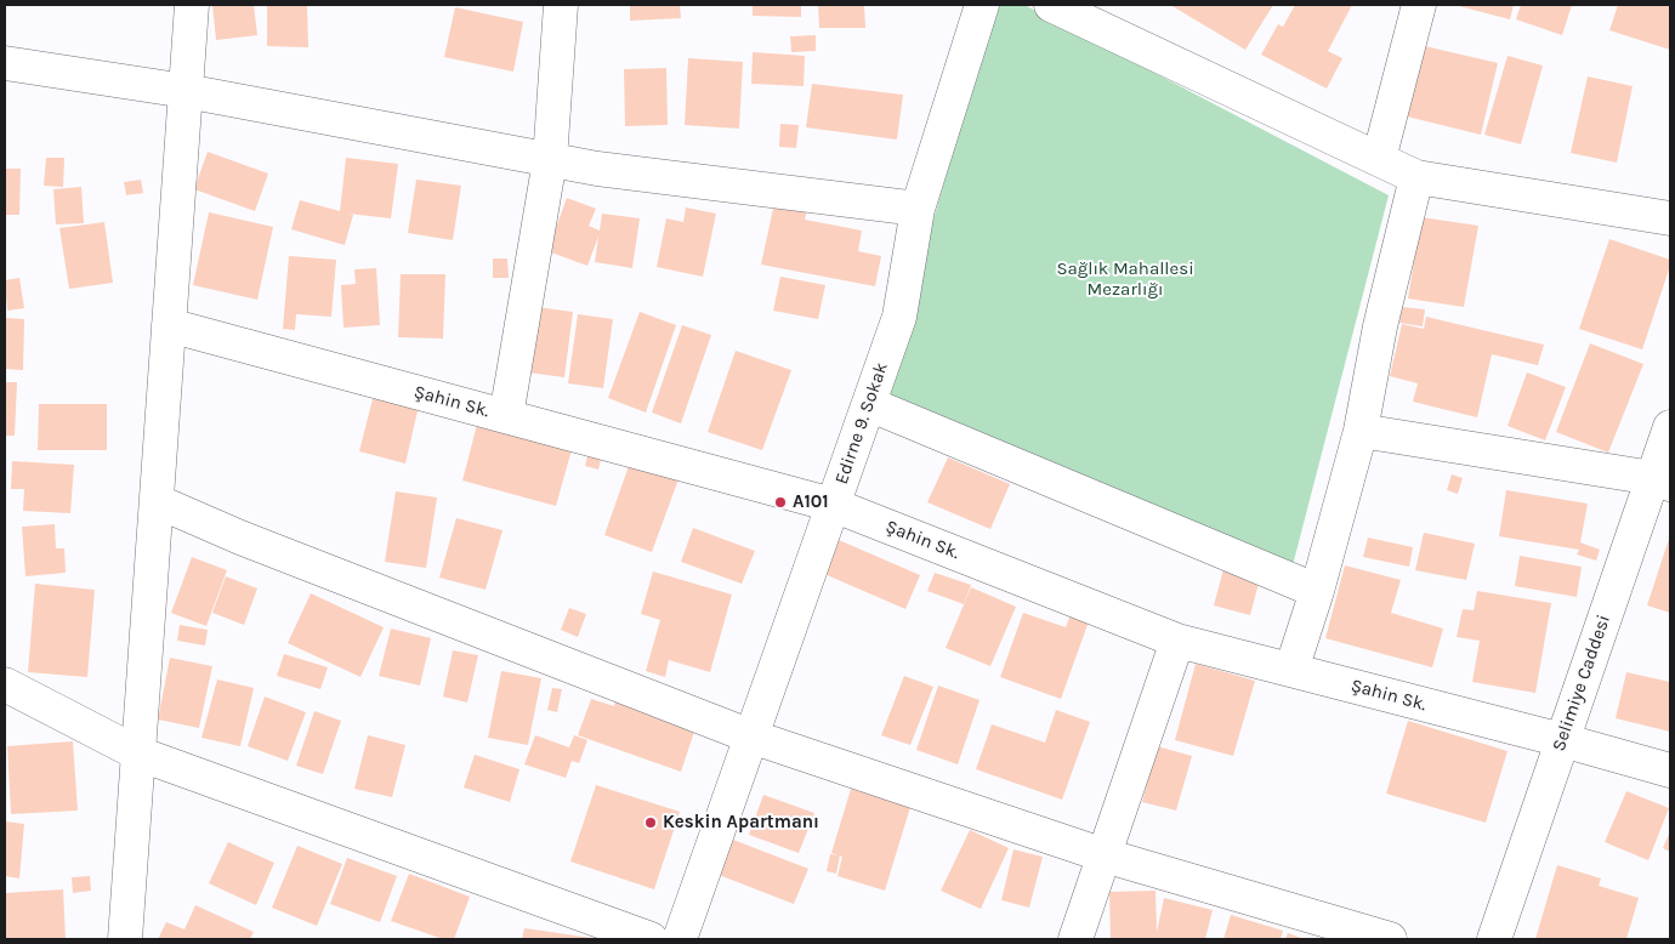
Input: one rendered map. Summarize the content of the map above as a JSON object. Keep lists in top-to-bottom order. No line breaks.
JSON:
{"streets":{"street":["Şahin Sk.","Edirne 9. Sokak","Selimiye Caddesi"]},"crossings":[["Şahin Sk.","Edirne 9. Sokak"],["Şahin Sk.","Selimiye Caddesi"]],"parks":["Sağlık Mahallesi Mezarlığı"],"places":["A101","Keskin Apartmanı"]}
